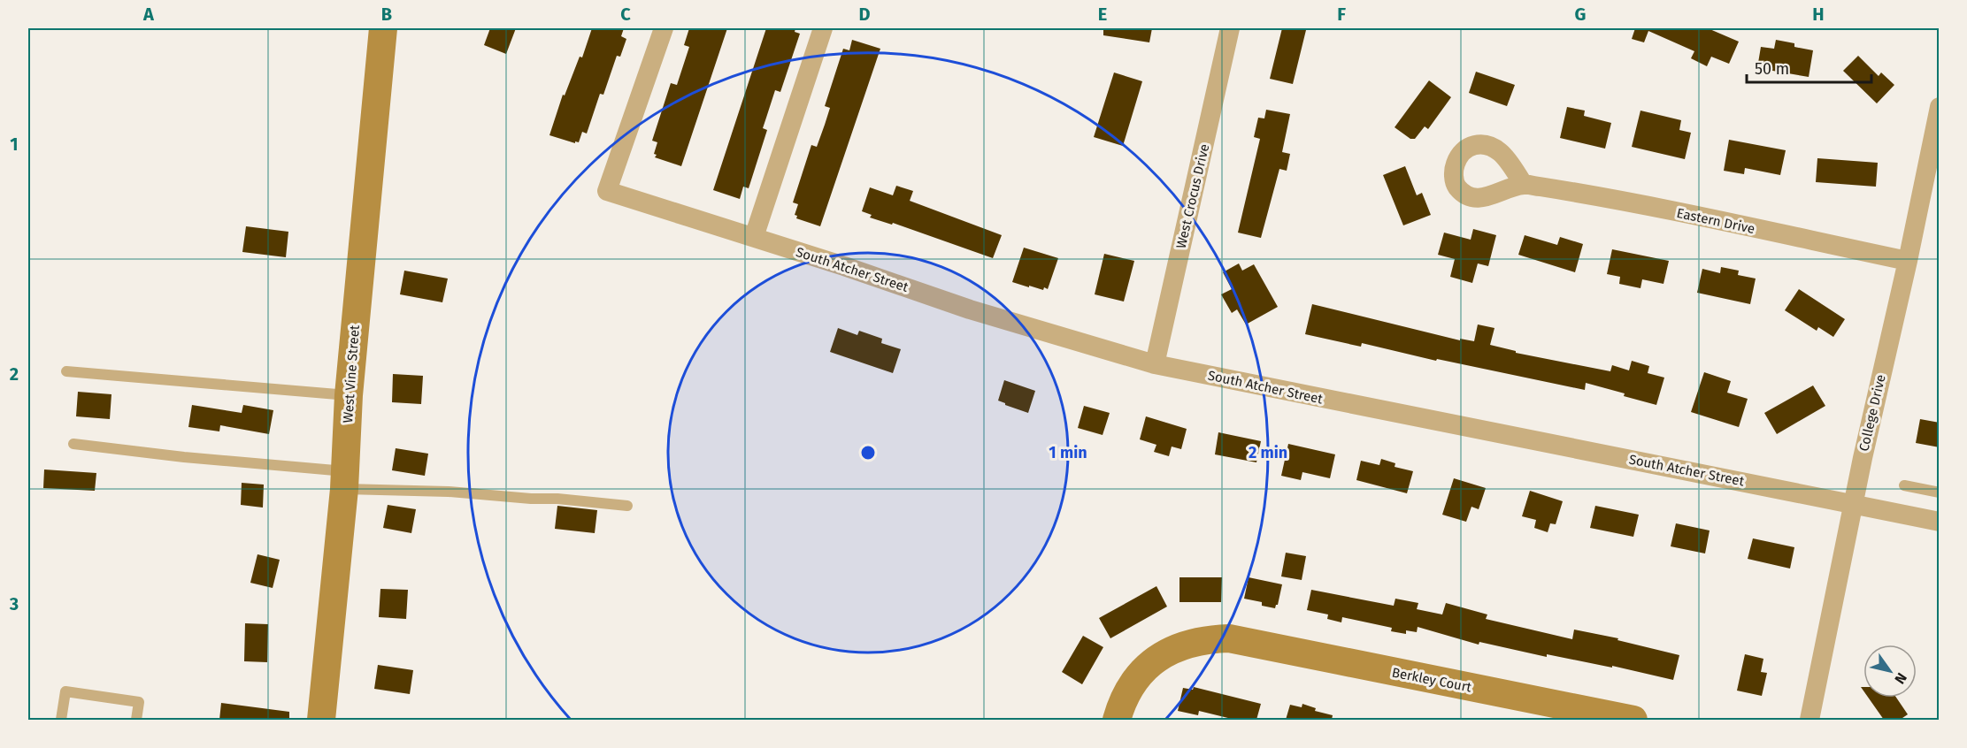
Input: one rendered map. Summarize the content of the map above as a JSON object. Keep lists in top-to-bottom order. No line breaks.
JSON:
{"streets":{"main road":["West Vine Street","Berkley Court"],"street":["West Crocus Drive","Eastern Drive","South Atcher Street","College Drive"]},"crossings":[["West Crocus Drive","South Atcher Street"],["Eastern Drive","College Drive"],["South Atcher Street","College Drive"]],"scale_bar":"50 m","north":"bottom right","grid":{"columns":["A","B","C","D","E","F","G","H"],"rows":["1","2","3"]},"rings":["1 min","2 min"]}
